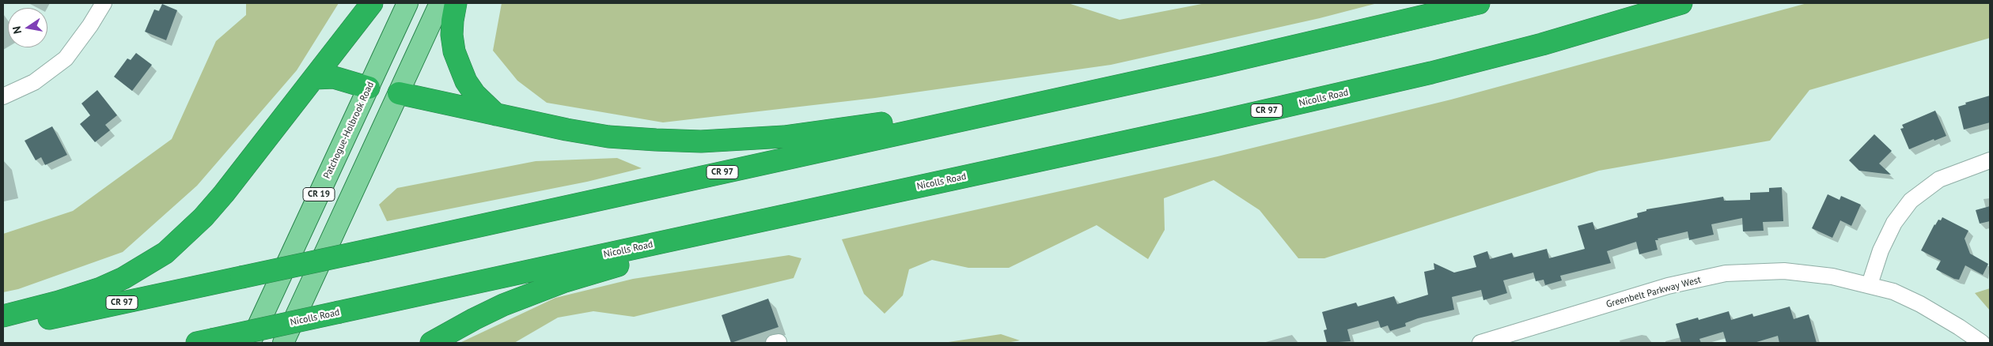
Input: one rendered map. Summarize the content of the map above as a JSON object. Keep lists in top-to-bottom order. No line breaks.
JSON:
{"streets":{"highway":["Nicolls Road","CR 97"],"main road":["Patchogue-Holbrook Road","CR 19"],"street":["Greenbelt Parkway West"]},"north":"left"}
